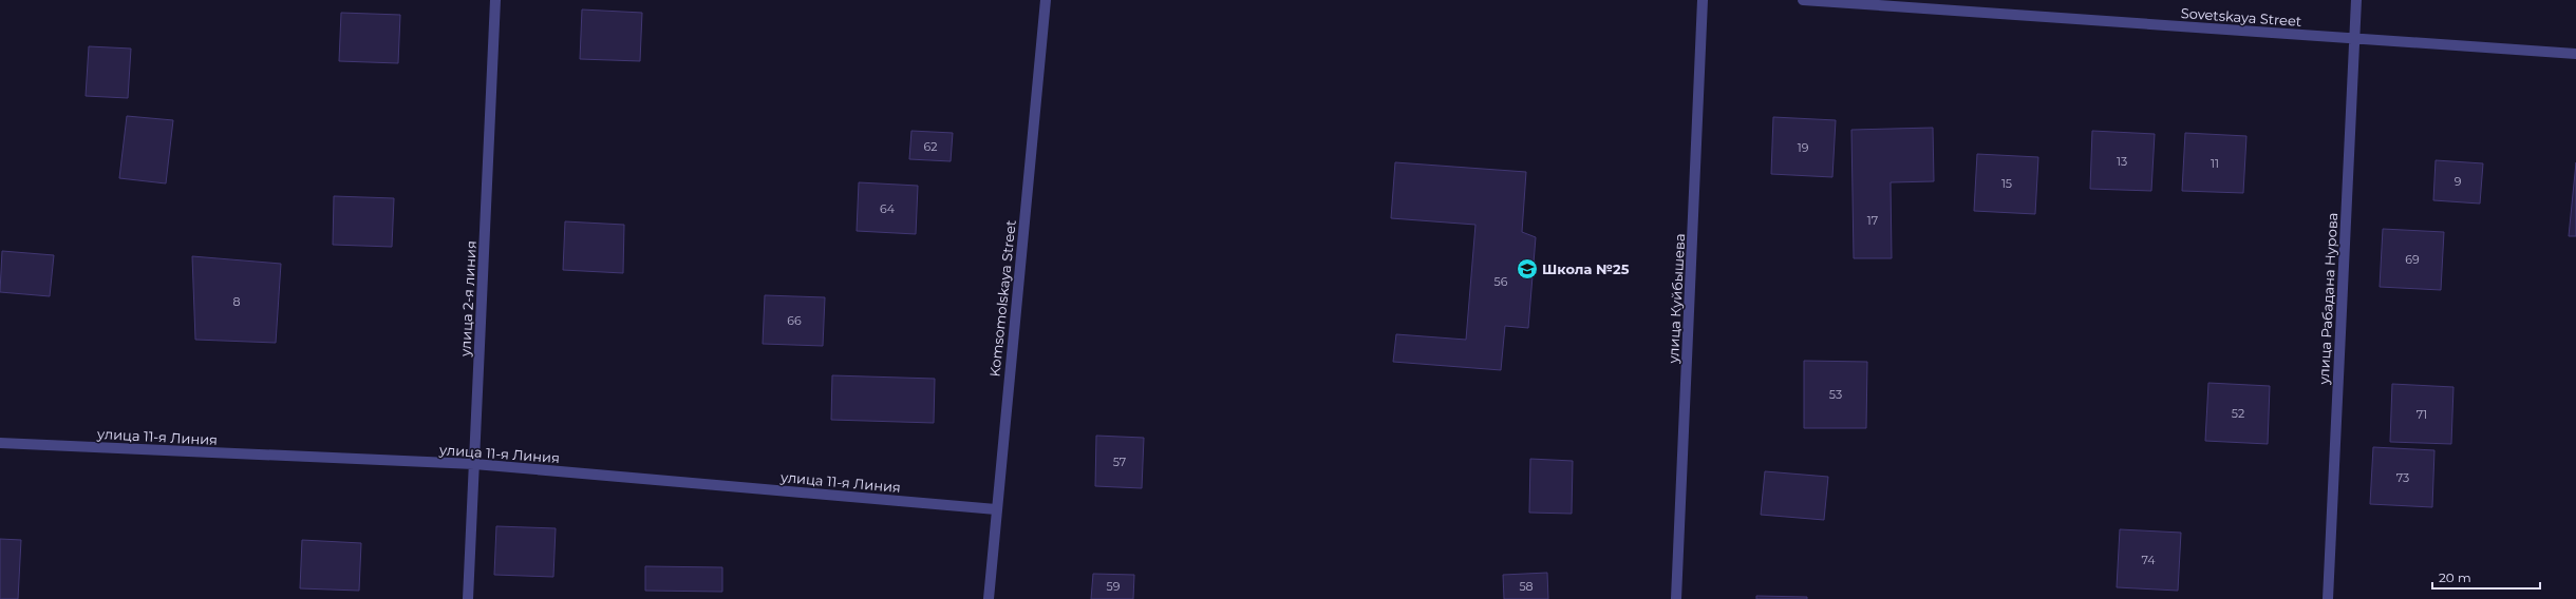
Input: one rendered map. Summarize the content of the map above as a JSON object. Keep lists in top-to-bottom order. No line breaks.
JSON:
{"streets":{"street":["Sovetskaya Street","улица 2-я линия","Komsomolskaya Street","улица Куйбышева","улица Рабадана Нурова","улица 11-я Линия"]},"crossings":[["Sovetskaya Street","улица Рабадана Нурова"],["улица 2-я линия","улица 11-я Линия"],["Komsomolskaya Street","улица 11-я Линия"]],"places":{"school or university":["Школа №25"]},"house_numbers":["62","19","13","11","9","15","64","17","69","56","8","66","53","52","71","57","73","74","59","58"],"scale_bar":"20 m"}
